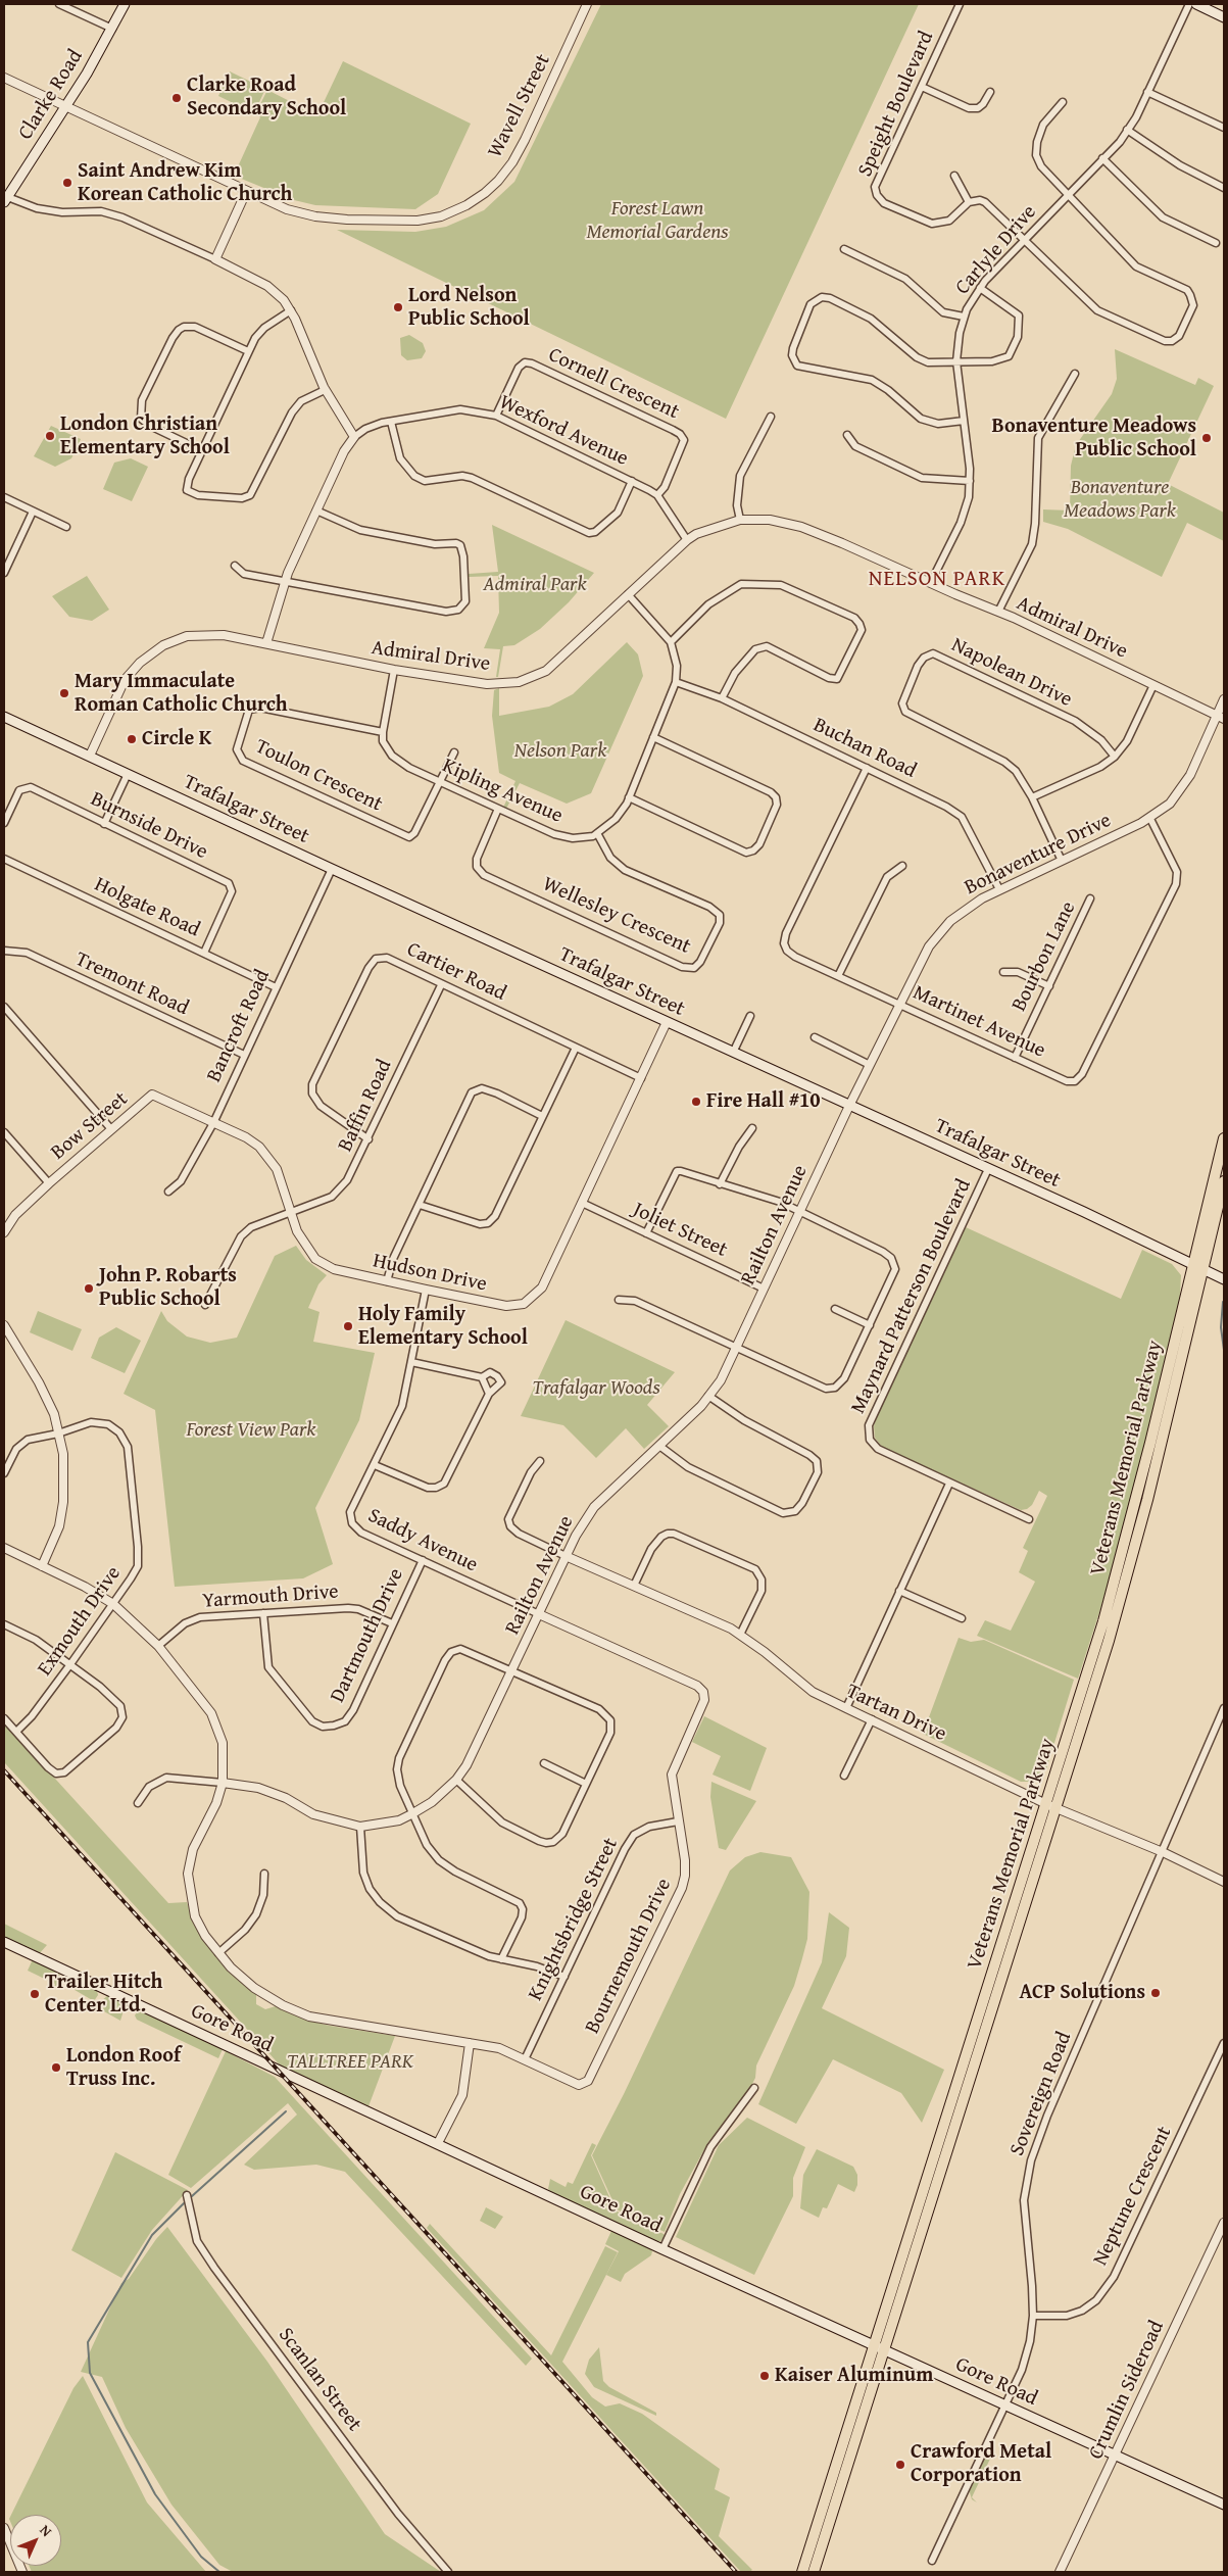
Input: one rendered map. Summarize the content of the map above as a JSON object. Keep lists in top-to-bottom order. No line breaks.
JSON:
{"streets":{"highway":["Veterans Memorial Parkway"],"main road":["Clarke Road","Trafalgar Street","Gore Road"],"street":["Speight Boulevard","Wavell Street","Carlyle Drive","Cornell Crescent","Wexford Avenue","Admiral Drive","Napolean Drive","Buchan Road","Toulon Crescent","Kipling Avenue","Burnside Drive","Bonaventure Drive","Holgate Road","Wellesley Crescent","Bourbon Lane","Cartier Road","Tremont Road","Martinet Avenue","Bancroft Road","Baffin Road","Bow Street","Railton Avenue","Joliet Street","Hudson Drive","Maynard Patterson Boulevard","Saddy Avenue","Yarmouth Drive","Exmouth Drive","Dartmouth Drive","Tartan Drive","Knightsbridge Street","Bournemouth Drive","Sovereign Road","Neptune Crescent","Scanlan Street","Crumlin Sideroad"]},"crossings":[["Clarke Road","Wavell Street"],["Carlyle Drive","Admiral Drive"],["Cornell Crescent","Wexford Avenue"],["Wexford Avenue","Admiral Drive"],["Admiral Drive","Kipling Avenue"],["Admiral Drive","Trafalgar Street"],["Admiral Drive","Bonaventure Drive"],["Napolean Drive","Bonaventure Drive"],["Buchan Road","Kipling Avenue"],["Buchan Road","Bonaventure Drive"],["Buchan Road","Martinet Avenue"],["Toulon Crescent","Kipling Avenue"],["Kipling Avenue","Wellesley Crescent"],["Trafalgar Street","Bonaventure Drive"],["Trafalgar Street","Bancroft Road"],["Trafalgar Street","Railton Avenue"],["Trafalgar Street","Hudson Drive"],["Trafalgar Street","Maynard Patterson Boulevard"],["Trafalgar Street","Veterans Memorial Parkway"],["Burnside Drive","Holgate Road"],["Bonaventure Drive","Martinet Avenue"],["Bonaventure Drive","Railton Avenue"],["Holgate Road","Bancroft Road"],["Bourbon Lane","Martinet Avenue"],["Cartier Road","Baffin Road"],["Cartier Road","Hudson Drive"],["Tremont Road","Bancroft Road"],["Bancroft Road","Bow Street"],["Bancroft Road","Hudson Drive"],["Baffin Road","Hudson Drive"],["Bow Street","Hudson Drive"],["Railton Avenue","Joliet Street"],["Railton Avenue","Saddy Avenue"],["Railton Avenue","Tartan Drive"],["Railton Avenue","Bournemouth Drive"],["Joliet Street","Hudson Drive"],["Hudson Drive","Saddy Avenue"],["Veterans Memorial Parkway","Tartan Drive"],["Veterans Memorial Parkway","Gore Road"],["Saddy Avenue","Dartmouth Drive"],["Saddy Avenue","Bournemouth Drive"],["Yarmouth Drive","Dartmouth Drive"],["Yarmouth Drive","Bournemouth Drive"],["Exmouth Drive","Bournemouth Drive"],["Tartan Drive","Sovereign Road"],["Knightsbridge Street","Bournemouth Drive"],["Gore Road","Sovereign Road"],["Gore Road","Crumlin Sideroad"],["Sovereign Road","Neptune Crescent"]],"districts":["NELSON PARK"],"parks":["Forest Lawn Memorial Gardens","Bonaventure Meadows Park","Admiral Park","Nelson Park","Trafalgar Woods","Forest View Park","TALLTREE PARK"],"places":["Clarke Road Secondary School","Saint Andrew Kim Korean Catholic Church","Lord Nelson Public School","London Christian Elementary School","Bonaventure Meadows Public School","Mary Immaculate Roman Catholic Church","Circle K","Fire Hall #10","John P. Robarts Public School","Holy Family Elementary School","ACP Solutions","Trailer Hitch Center Ltd.","London Roof Truss Inc.","Kaiser Aluminum","Crawford Metal Corporation"],"north":"top right"}
